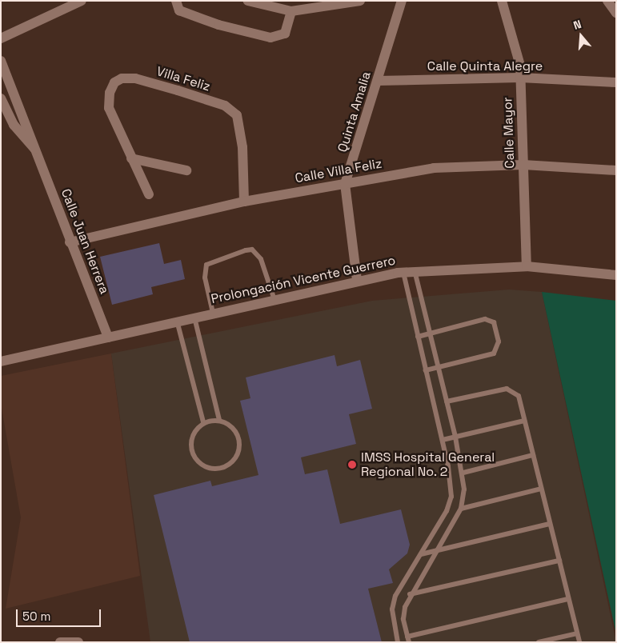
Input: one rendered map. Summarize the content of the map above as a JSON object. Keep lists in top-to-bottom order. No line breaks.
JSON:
{"streets":{"street":["Calle Quinta Alegre","Villa Feliz","Quinta Amalia","Calle Mayor","Calle Villa Feliz","Calle Juan Herrera","Prolongación Vicente Guerrero"]},"crossings":[["Calle Quinta Alegre","Quinta Amalia"],["Calle Quinta Alegre","Calle Mayor"],["Villa Feliz","Calle Villa Feliz"],["Quinta Amalia","Calle Villa Feliz"],["Quinta Amalia","Prolongación Vicente Guerrero"],["Calle Mayor","Calle Villa Feliz"],["Calle Mayor","Prolongación Vicente Guerrero"],["Calle Villa Feliz","Calle Juan Herrera"],["Calle Juan Herrera","Prolongación Vicente Guerrero"]],"places":["IMSS Hospital General Regional No. 2"],"scale_bar":"50 m","north":"top"}
